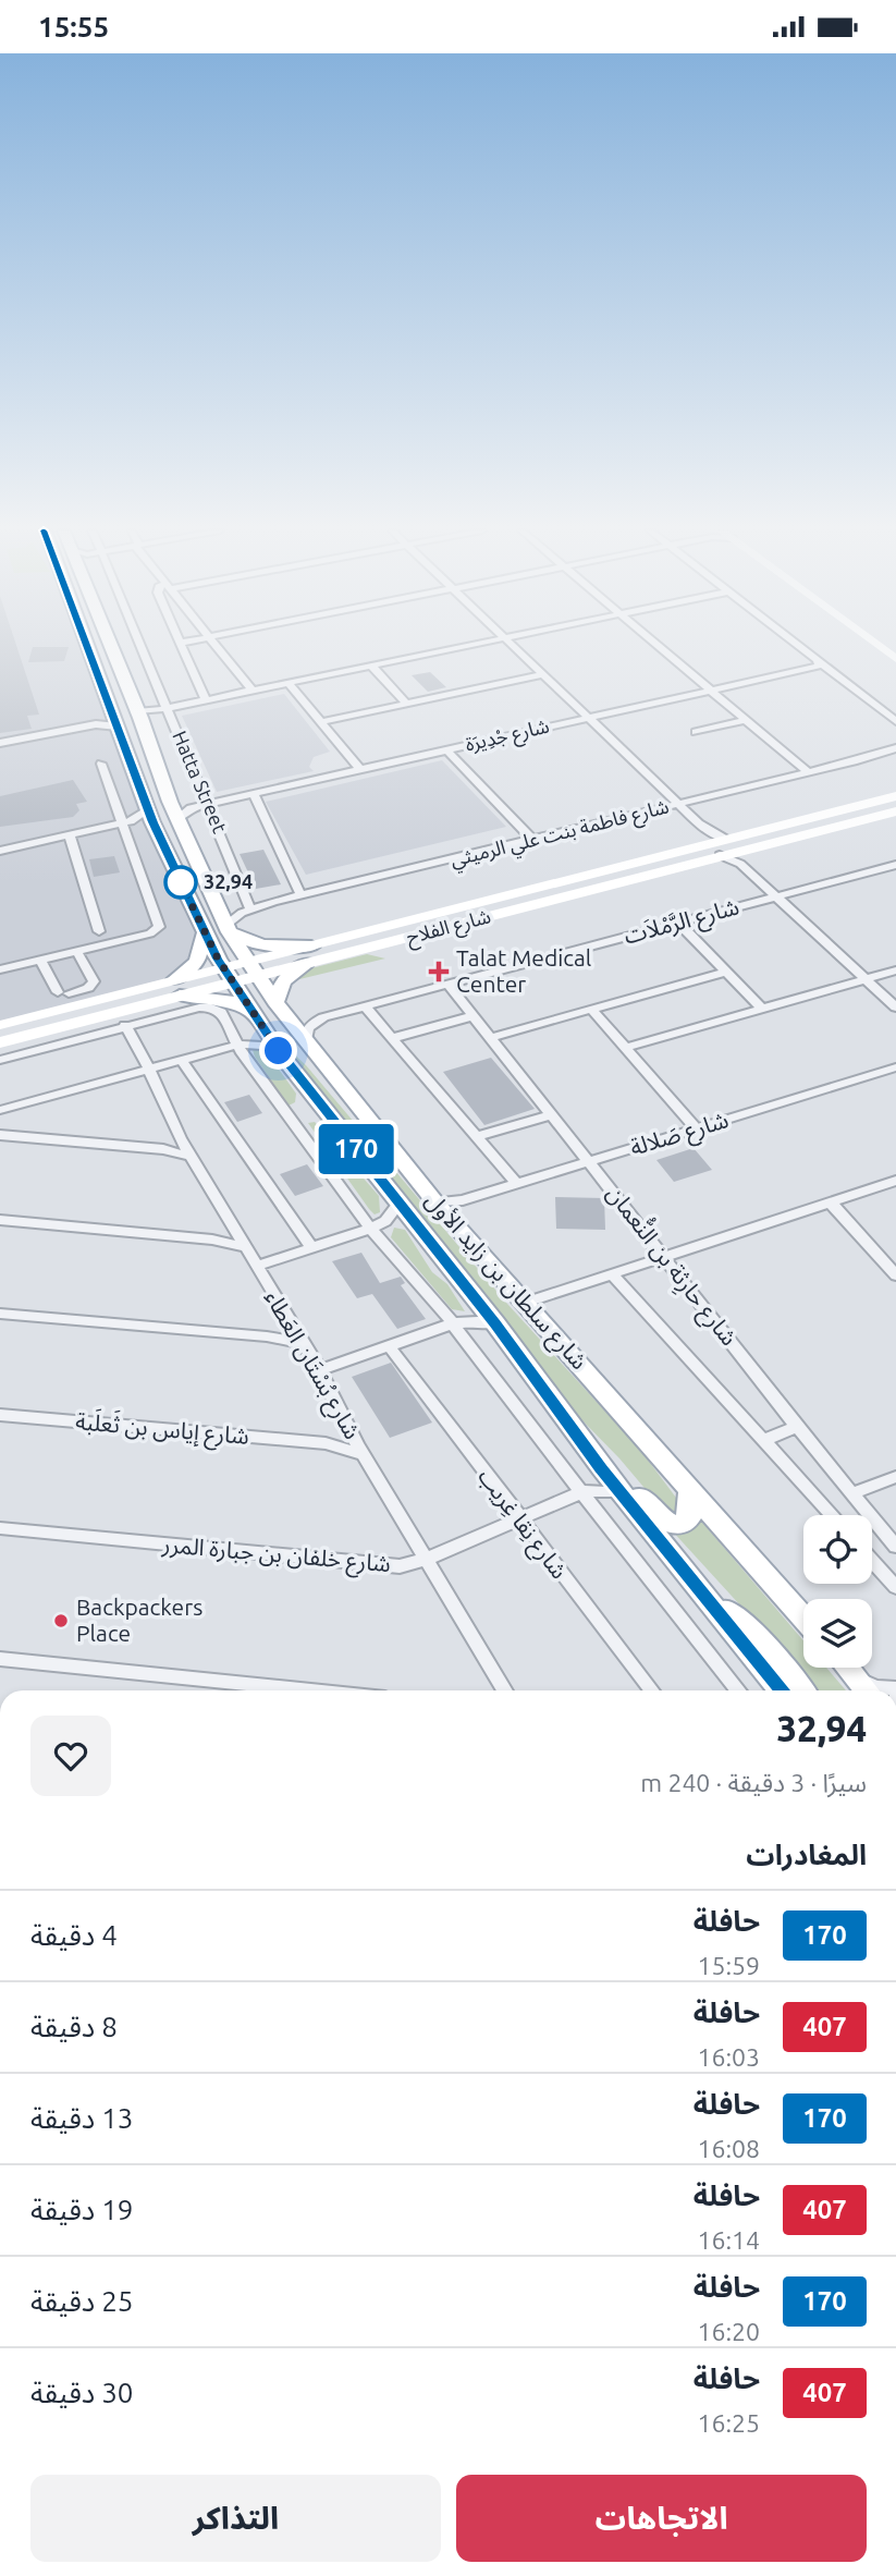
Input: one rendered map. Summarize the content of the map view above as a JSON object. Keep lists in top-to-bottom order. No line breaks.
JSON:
{"streets":{"main road":["شارع الفلاح","شارع سلطان بن زايد الأول"],"street":["شارع جْدِيرَة","Hatta Street","شارع فاطمة بنت علي الرميثي","شارع الرَّمْلاَت","شارع صَلالة","شارع حارِثة بن النُّعمان","شارع بُسْتَان العَطاء","شارع إياس بن ثَعلَبة","شارع نِقا غِريب","شارع خلفان بن جبارة المرر"]},"crossings":[["شارع جْدِيرَة","Hatta Street"],["شارع جْدِيرَة","شارع سلطان بن زايد الأول"],["Hatta Street","شارع فاطمة بنت علي الرميثي"],["شارع فاطمة بنت علي الرميثي","شارع سلطان بن زايد الأول"],["شارع الرَّمْلاَت","شارع حارِثة بن النُّعمان"],["شارع الرَّمْلاَت","شارع سلطان بن زايد الأول"],["شارع الفلاح","شارع سلطان بن زايد الأول"],["شارع صَلالة","شارع حارِثة بن النُّعمان"],["شارع صَلالة","شارع سلطان بن زايد الأول"],["شارع سلطان بن زايد الأول","شارع خلفان بن جبارة المرر"],["شارع بُسْتَان العَطاء","شارع إياس بن ثَعلَبة"],["شارع بُسْتَان العَطاء","شارع خلفان بن جبارة المرر"],["شارع نِقا غِريب","شارع خلفان بن جبارة المرر"]],"places":{"other":["32,94","Backpackers Place"],"health":["Talat Medical Center"]},"lines":["bus line 170"],"page":{"status":"15:55","on_map":"170","heading":[["32,94","سيرًا · 3 دقيقة · 240 m"],"المغادرات"],"list":[{"mark":"170","name":"حافلة","note":"15:59","value":"4 دقيقة"},{"mark":"407","name":"حافلة","note":"16:03","value":"8 دقيقة"},{"mark":"170","name":"حافلة","note":"16:08","value":"13 دقيقة"},{"mark":"407","name":"حافلة","note":"16:14","value":"19 دقيقة"},{"mark":"170","name":"حافلة","note":"16:20","value":"25 دقيقة"},{"mark":"407","name":"حافلة","note":"16:25","value":"30 دقيقة"}],"buttons":["الاتجاهات","التذاكر"]}}
